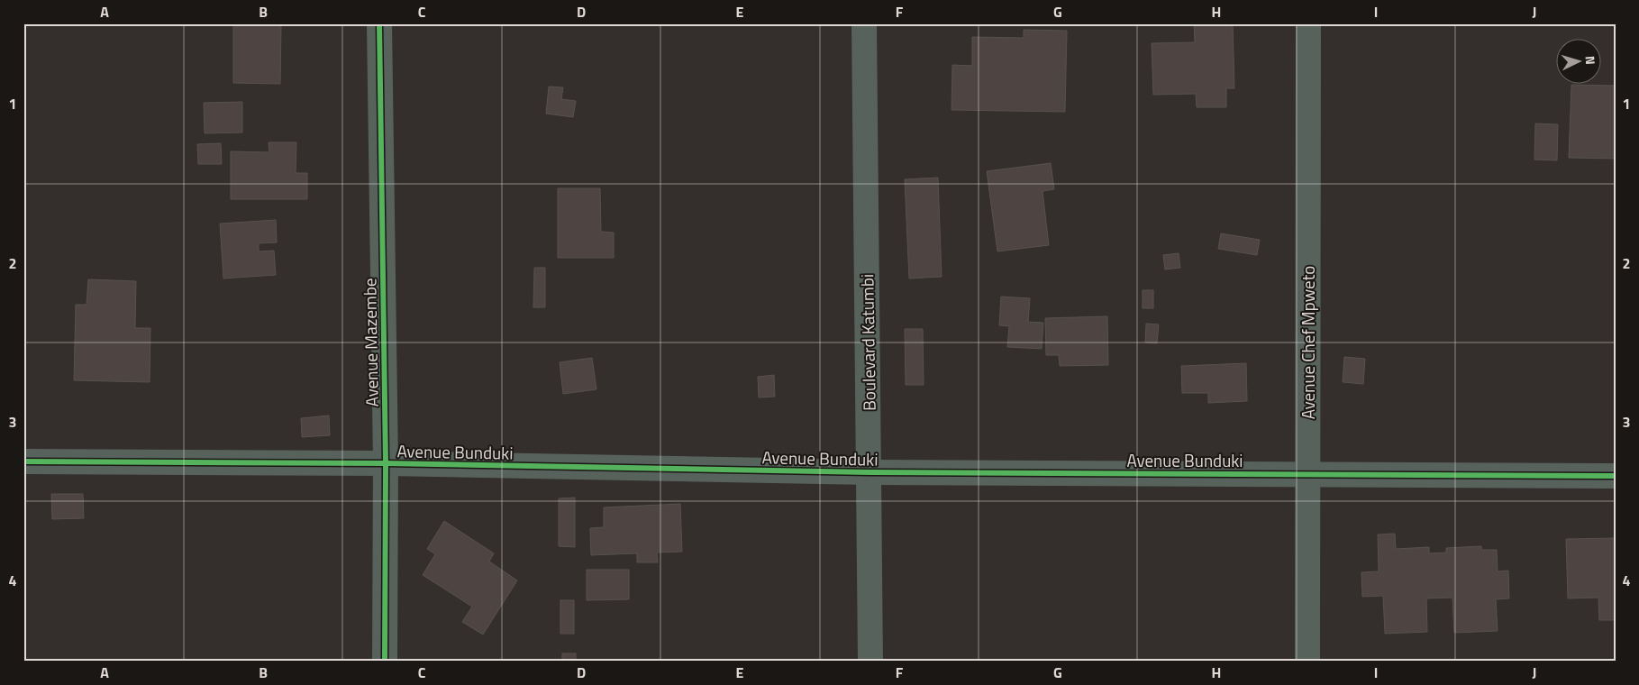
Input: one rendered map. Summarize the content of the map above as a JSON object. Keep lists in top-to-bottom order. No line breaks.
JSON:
{"streets":{"street":["Avenue Mazembe","Boulevard Katumbi","Avenue Chef Mpweto","Avenue Bunduki"]},"crossings":[["Avenue Mazembe","Avenue Bunduki"],["Boulevard Katumbi","Avenue Bunduki"],["Avenue Chef Mpweto","Avenue Bunduki"]],"north":"right","grid":{"columns":["A","B","C","D","E","F","G","H","I","J"],"rows":["1","2","3","4"]}}
